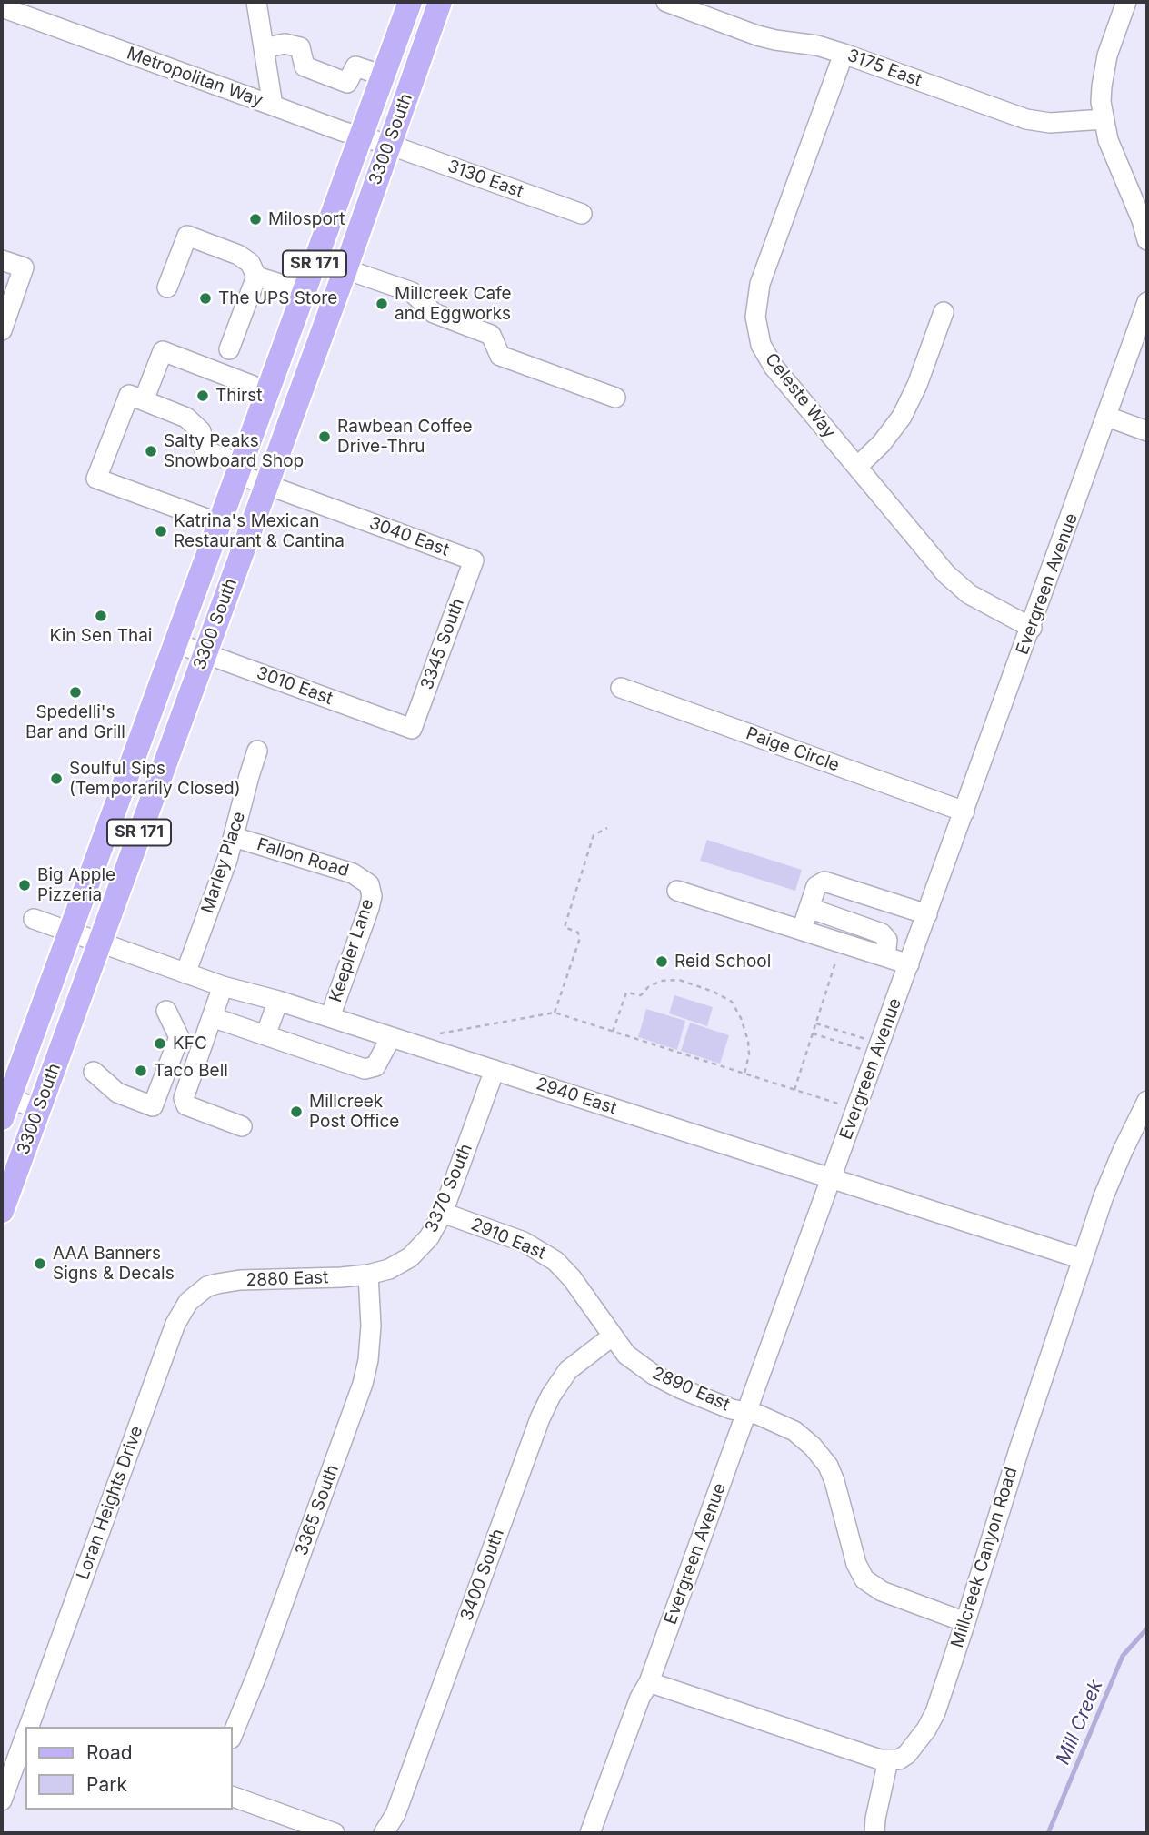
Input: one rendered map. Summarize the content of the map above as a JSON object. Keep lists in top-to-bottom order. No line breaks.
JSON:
{"streets":{"main road":["3300 South","SR 171"],"street":["3175 East","Metropolitan Way","3130 East","Celeste Way","3040 East","Evergreen Avenue","3345 South","3010 East","Paige Circle","Fallon Road","Marley Place","Keepler Lane","2940 East","3370 South","2910 East","2880 East","2890 East","Loran Heights Drive","3365 South","Millcreek Canyon Road","3400 South"]},"crossings":[["3175 East","Celeste Way"],["Metropolitan Way","3300 South"],["Metropolitan Way","3130 East"],["3300 South","3130 East"],["3300 South","3040 East"],["3300 South","3010 East"],["3300 South","2940 East"],["Celeste Way","Evergreen Avenue"],["3040 East","3345 South"],["Evergreen Avenue","Paige Circle"],["Evergreen Avenue","2940 East"],["Evergreen Avenue","2890 East"],["3345 South","3010 East"],["Fallon Road","Marley Place"],["Fallon Road","Keepler Lane"],["Marley Place","2940 East"],["Keepler Lane","2940 East"],["2940 East","3370 South"],["2940 East","Millcreek Canyon Road"],["3370 South","2910 East"],["3370 South","2880 East"],["3370 South","3365 South"],["2910 East","2890 East"],["2910 East","3400 South"],["2880 East","Loran Heights Drive"],["2880 East","3365 South"],["2890 East","Millcreek Canyon Road"],["2890 East","3400 South"]],"water":["Mill Creek"],"places":["Milosport","The UPS Store","Millcreek Cafe and Eggworks","Thirst","Rawbean Coffee Drive-Thru","Salty Peaks Snowboard Shop","Katrina's Mexican Restaurant & Cantina","Kin Sen Thai","Spedelli's Bar and Grill","Soulful Sips (Temporarily Closed)","Big Apple Pizzeria","Reid School","KFC","Taco Bell","Millcreek Post Office","AAA Banners Signs & Decals"],"legend":["Road","Park"]}
